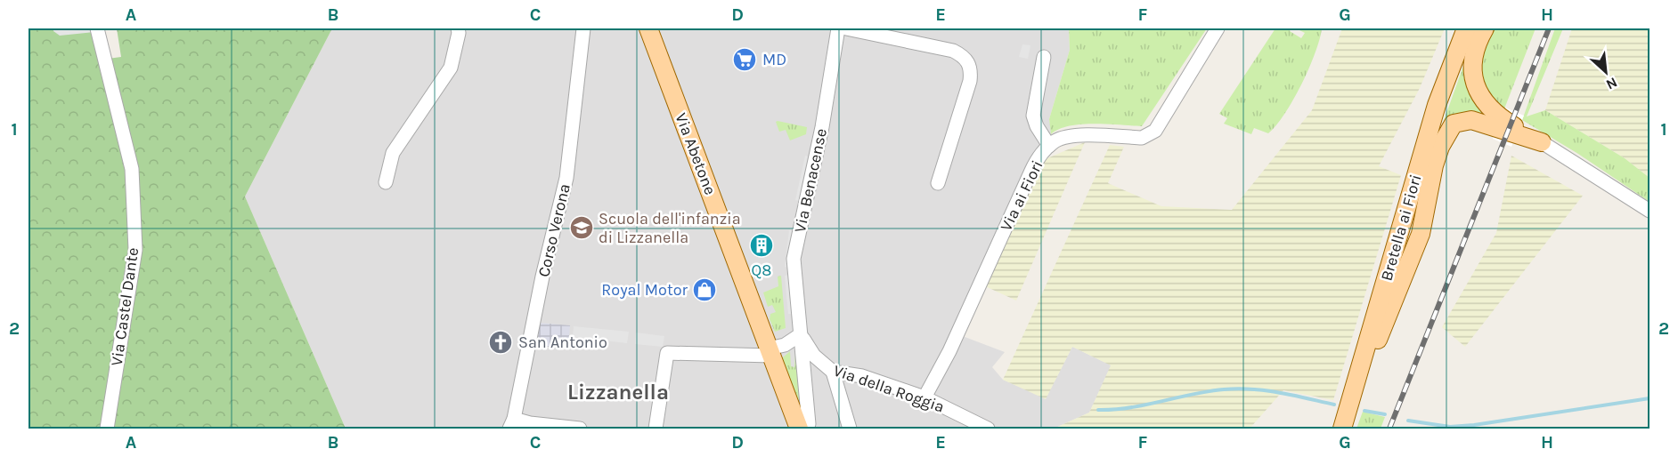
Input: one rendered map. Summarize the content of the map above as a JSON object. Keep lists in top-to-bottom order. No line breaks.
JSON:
{"streets":{"main road":["Via Abetone","Bretella ai Fiori"],"street":["Via Benacense","Via ai Fiori","Corso Verona","Via Castel Dante","Via della Roggia"]},"crossings":[["Via Abetone","Via Benacense"],["Via Benacense","Via della Roggia"],["Via ai Fiori","Via della Roggia"]],"districts":["Lizzanella"],"places":{"supermarket":["MD"],"school or university":["Scuola dell'infanzia di Lizzanella"],"building":["Q8"],"shop":["Royal Motor"],"church":["San Antonio"]},"north":"bottom right","grid":{"columns":["A","B","C","D","E","F","G","H"],"rows":["1","2"]}}
